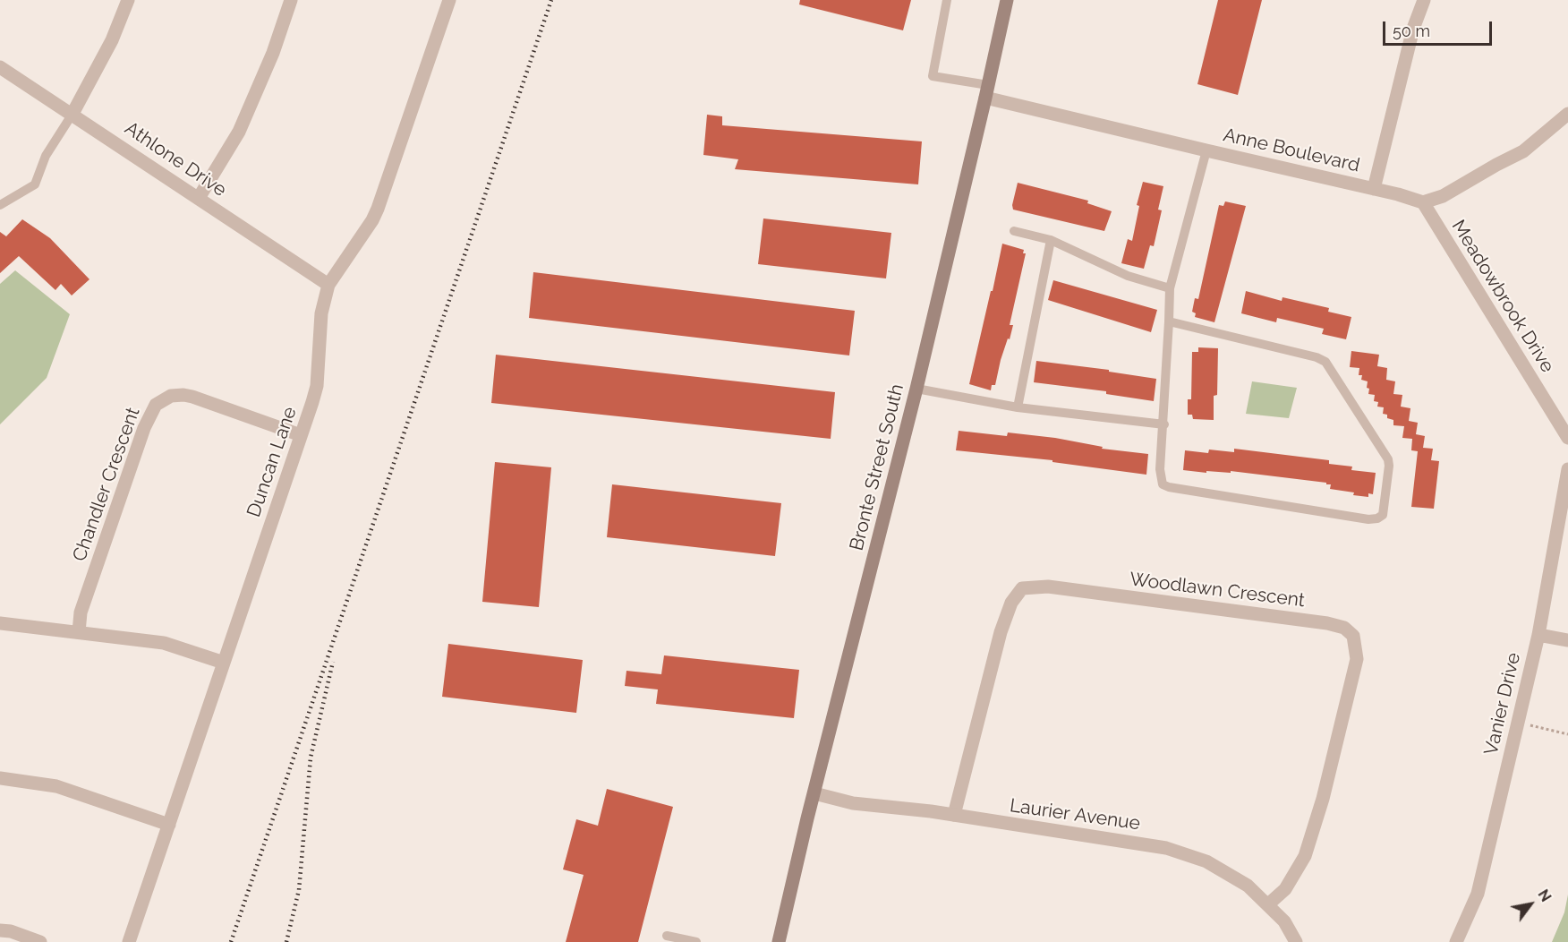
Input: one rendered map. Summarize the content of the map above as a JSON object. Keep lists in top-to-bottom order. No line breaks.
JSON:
{"streets":{"main road":["Bronte Street South"],"street":["Anne Boulevard","Athlone Drive","Meadowbrook Drive","Duncan Lane","Chandler Crescent","Woodlawn Crescent","Vanier Drive","Laurier Avenue"]},"crossings":[["Anne Boulevard","Meadowbrook Drive"],["Anne Boulevard","Bronte Street South"],["Athlone Drive","Duncan Lane"],["Duncan Lane","Chandler Crescent"],["Bronte Street South","Laurier Avenue"],["Woodlawn Crescent","Laurier Avenue"]],"scale_bar":"50 m","north":"top right"}
